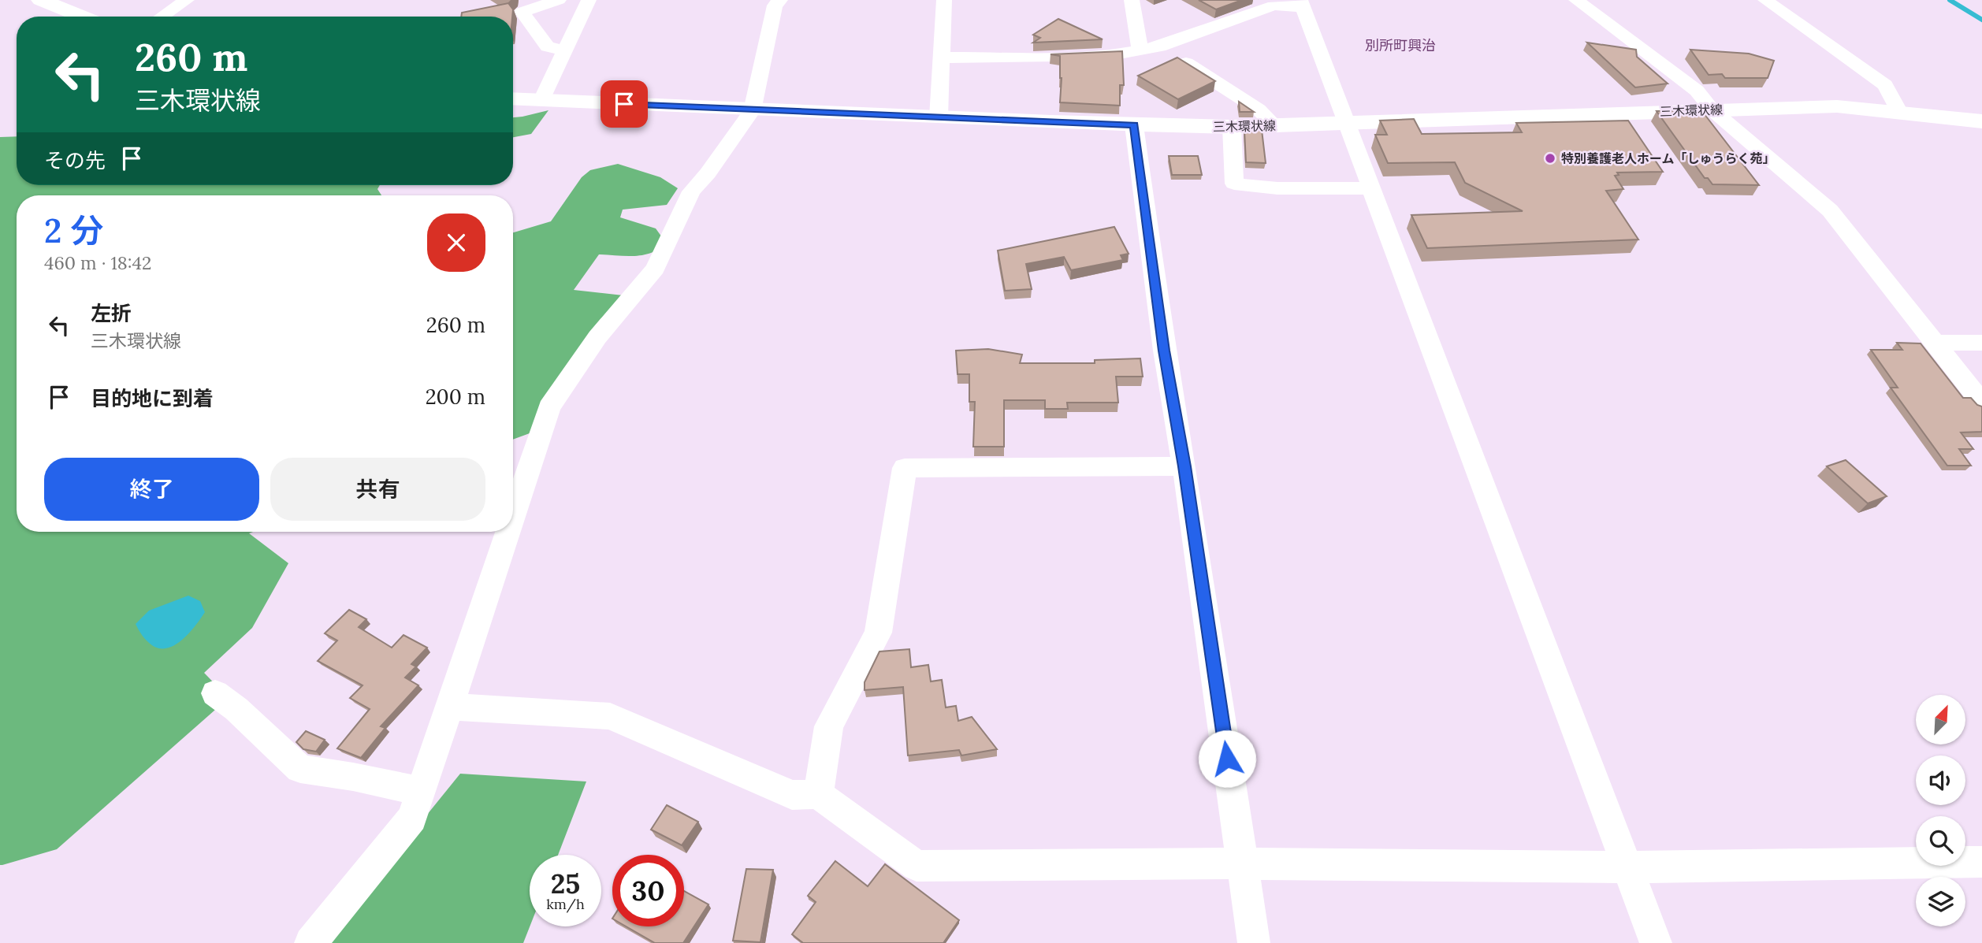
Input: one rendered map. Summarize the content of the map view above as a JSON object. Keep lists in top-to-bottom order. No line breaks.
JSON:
{"streets":{"main road":["三木環状線"]},"districts":["別所町興治"],"places":["特別養護老人ホーム「しゅうらく苑」"],"north":"top right","page":{"turn":["260 m","三木環状線"],"then":"その先","heading":["2 分","460 m · 18:42"],"list":[{"name":"左折","note":"三木環状線","value":"260 m"},{"name":"目的地に到着","value":"200 m"}],"buttons":["終了","共有"],"speed":"25 km/h","limit":"30"}}
